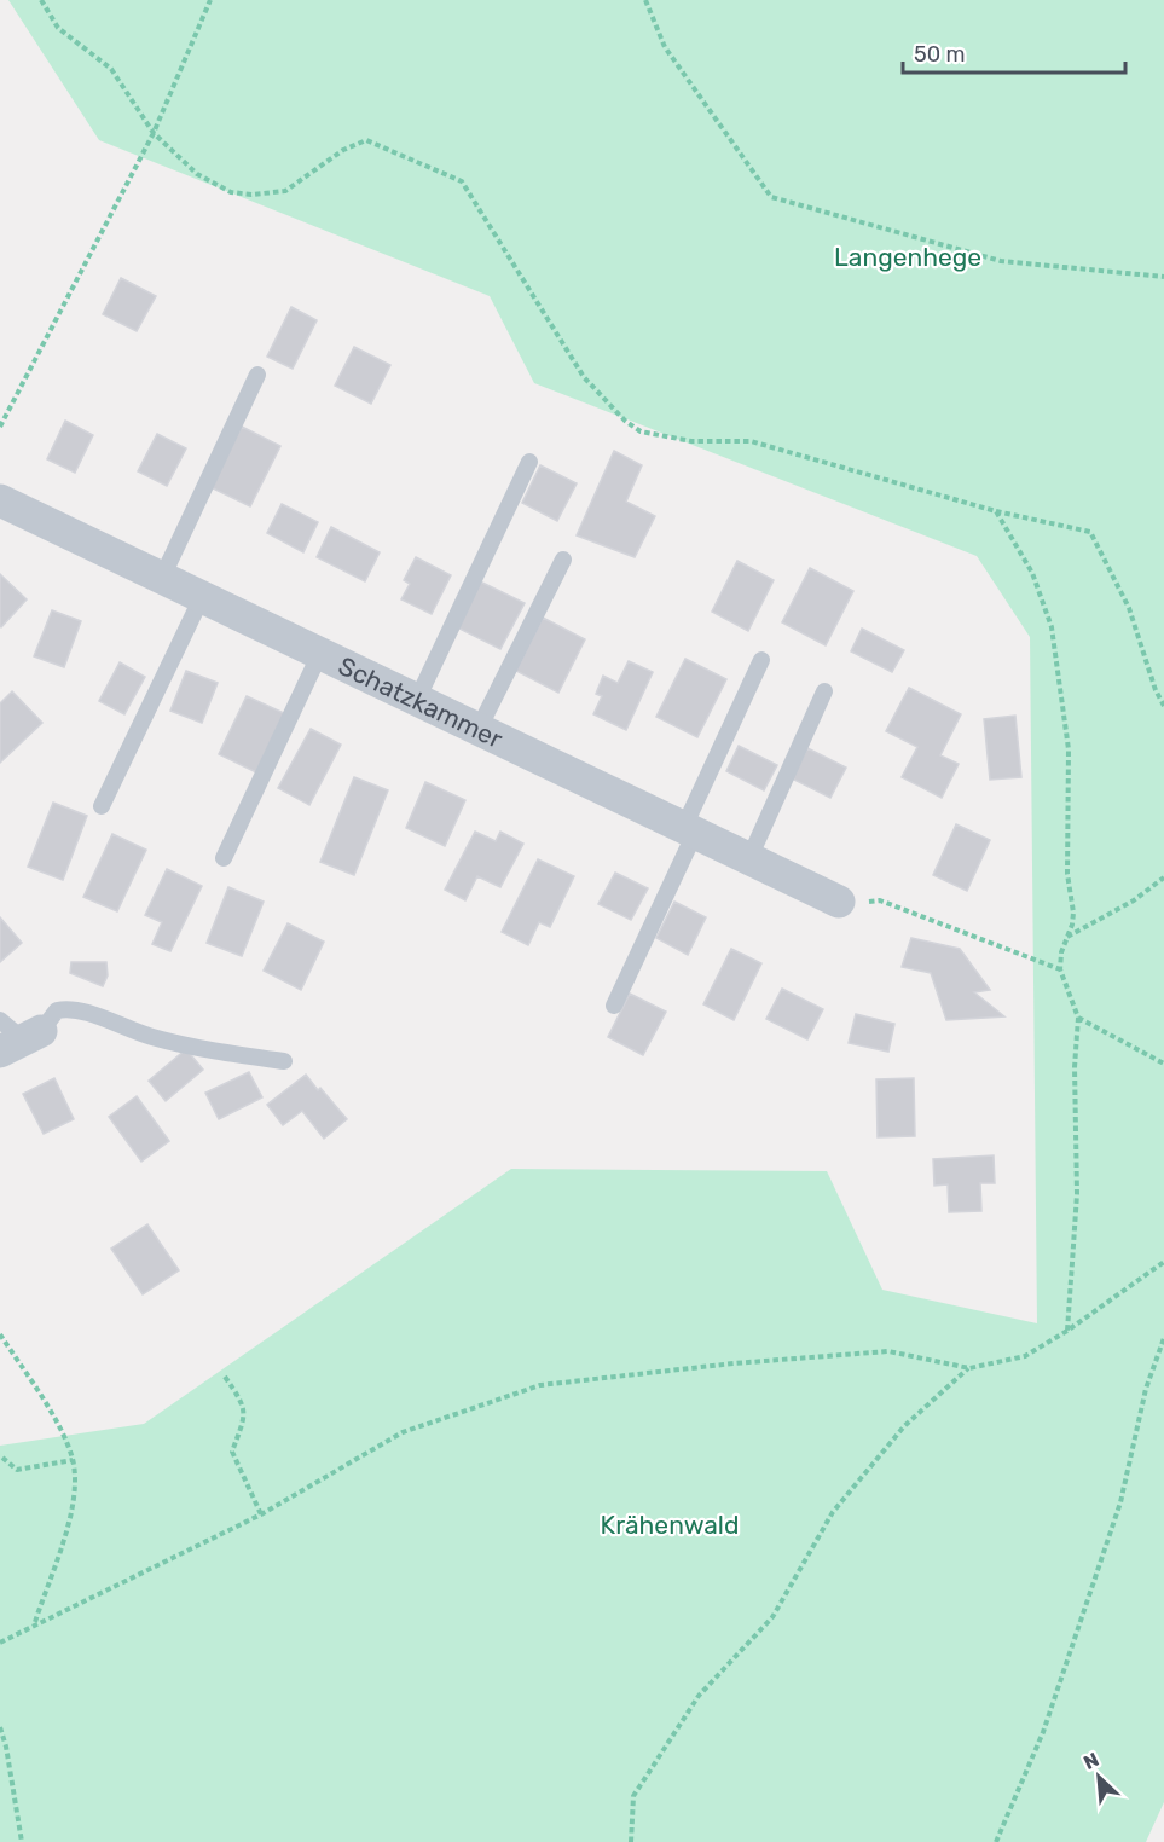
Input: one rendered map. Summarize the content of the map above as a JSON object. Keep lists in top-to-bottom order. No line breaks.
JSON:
{"streets":{"street":["Schatzkammer"]},"parks":["Langenhege","Krähenwald"],"scale_bar":"50 m","north":"top left"}
